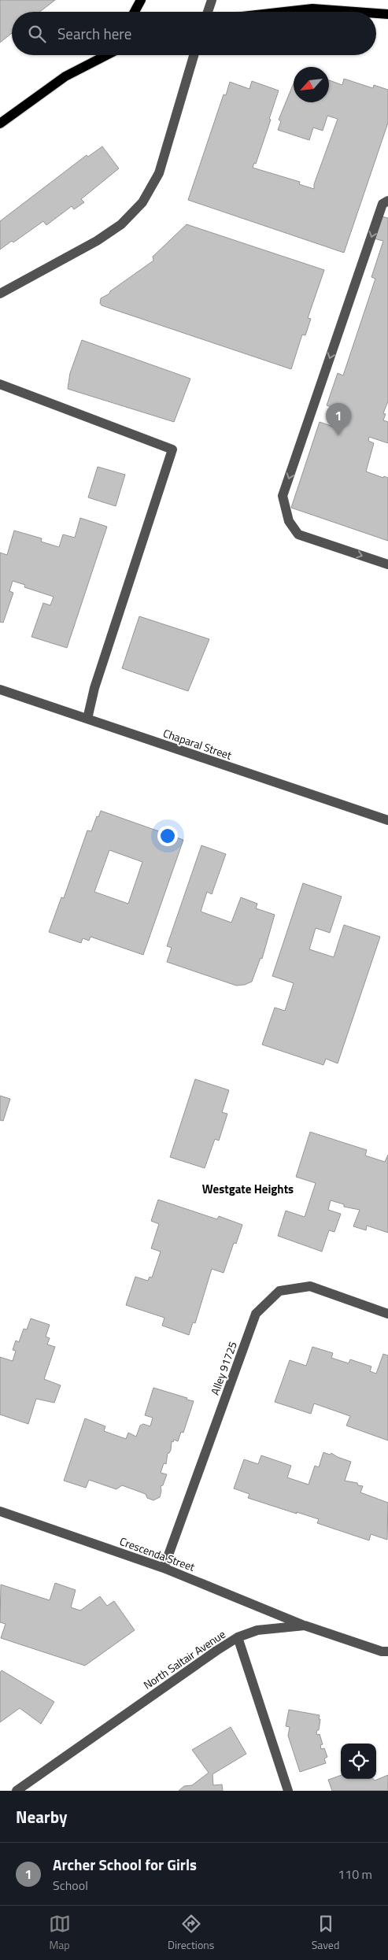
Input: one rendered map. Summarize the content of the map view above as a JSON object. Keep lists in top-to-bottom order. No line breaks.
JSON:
{"streets":{"street":["Chaparal Street","Alley 91725","Crescenda Street","North Saltair Avenue"]},"crossings":[["Alley 91725","Crescenda Street"],["Crescenda Street","North Saltair Avenue"]],"districts":["Westgate Heights"],"north":"bottom left","page":{"search":"Search here","pins":"1","heading":"Nearby","list":[{"mark":"1","name":"Archer School for Girls","note":"School","value":"110 m"}],"nav":["Map","Directions","Saved"]}}
